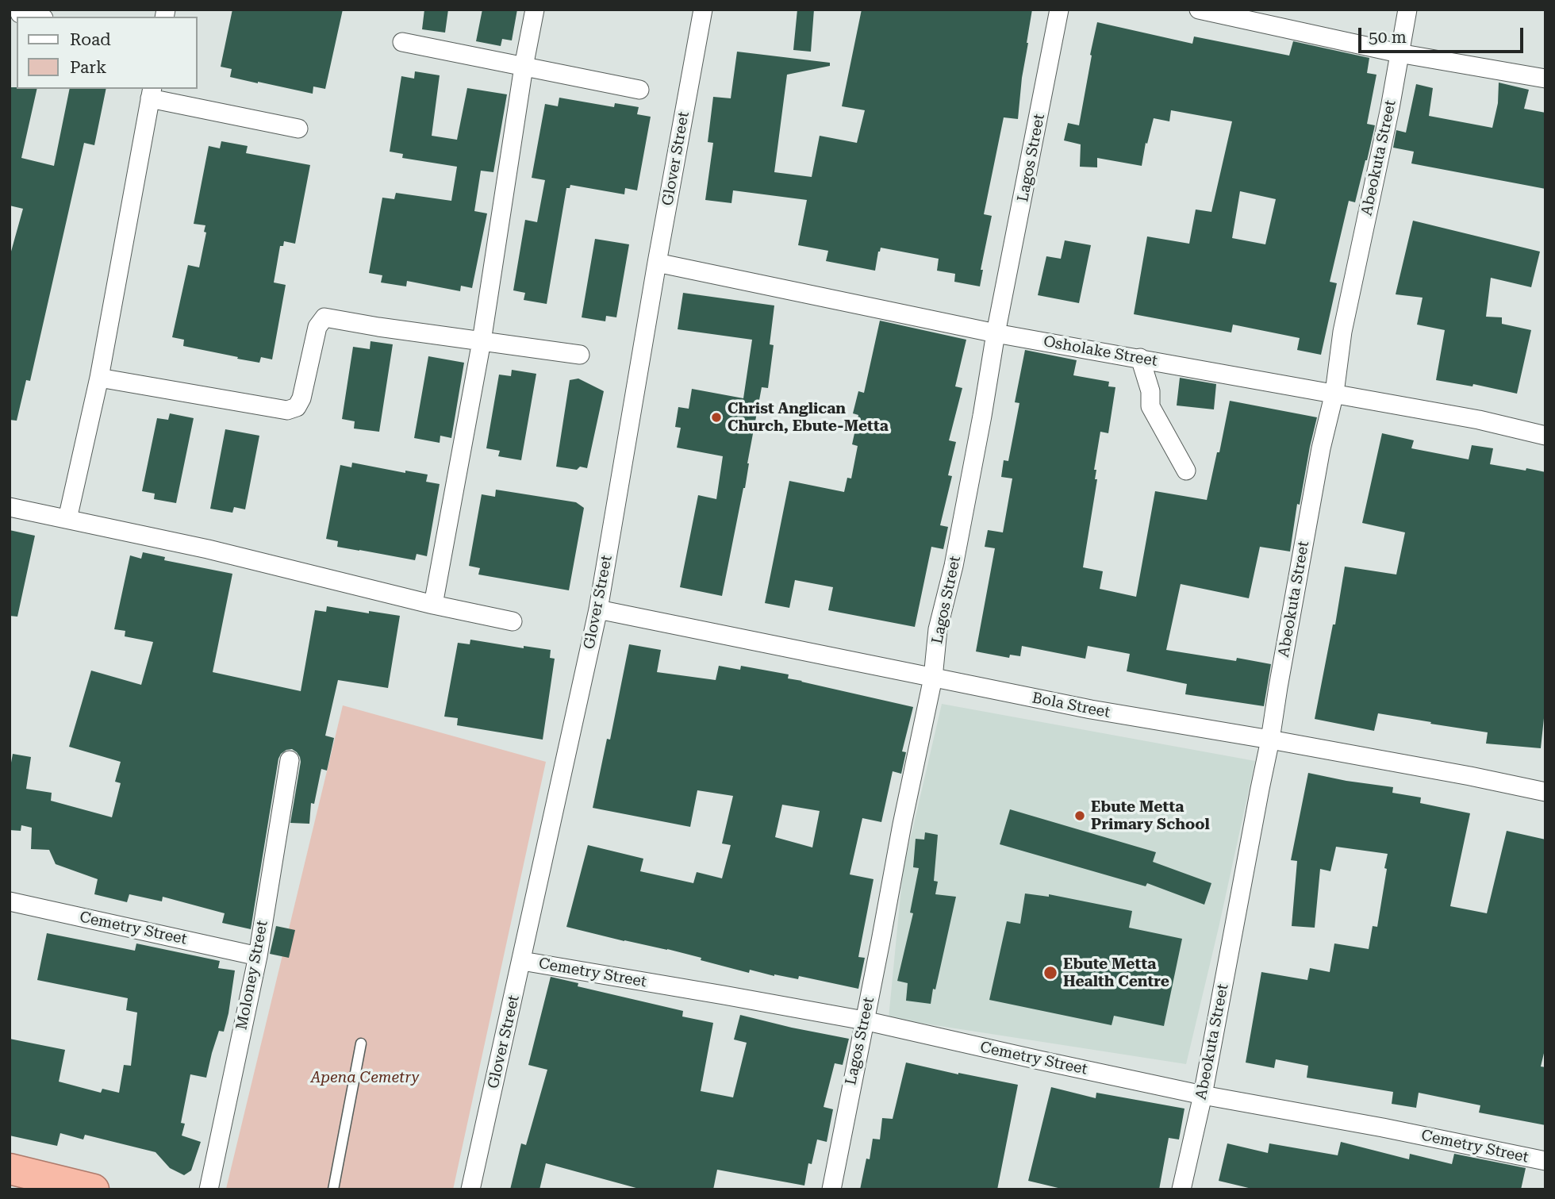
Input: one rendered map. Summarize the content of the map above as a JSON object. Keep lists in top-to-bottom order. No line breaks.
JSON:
{"streets":{"street":["Lagos Street","Abeokuta Street","Glover Street","Osholake Street","Bola Street","Cemetry Street","Moloney Street"]},"crossings":[["Lagos Street","Osholake Street"],["Lagos Street","Bola Street"],["Lagos Street","Cemetry Street"],["Abeokuta Street","Osholake Street"],["Abeokuta Street","Bola Street"],["Abeokuta Street","Cemetry Street"],["Glover Street","Osholake Street"],["Glover Street","Bola Street"],["Glover Street","Cemetry Street"],["Cemetry Street","Moloney Street"]],"parks":["Apena Cemetry"],"places":["Christ Anglican Church, Ebute-Metta","Ebute Metta Primary School","Ebute Metta Health Centre"],"legend":["Road","Park"],"scale_bar":"50 m"}
